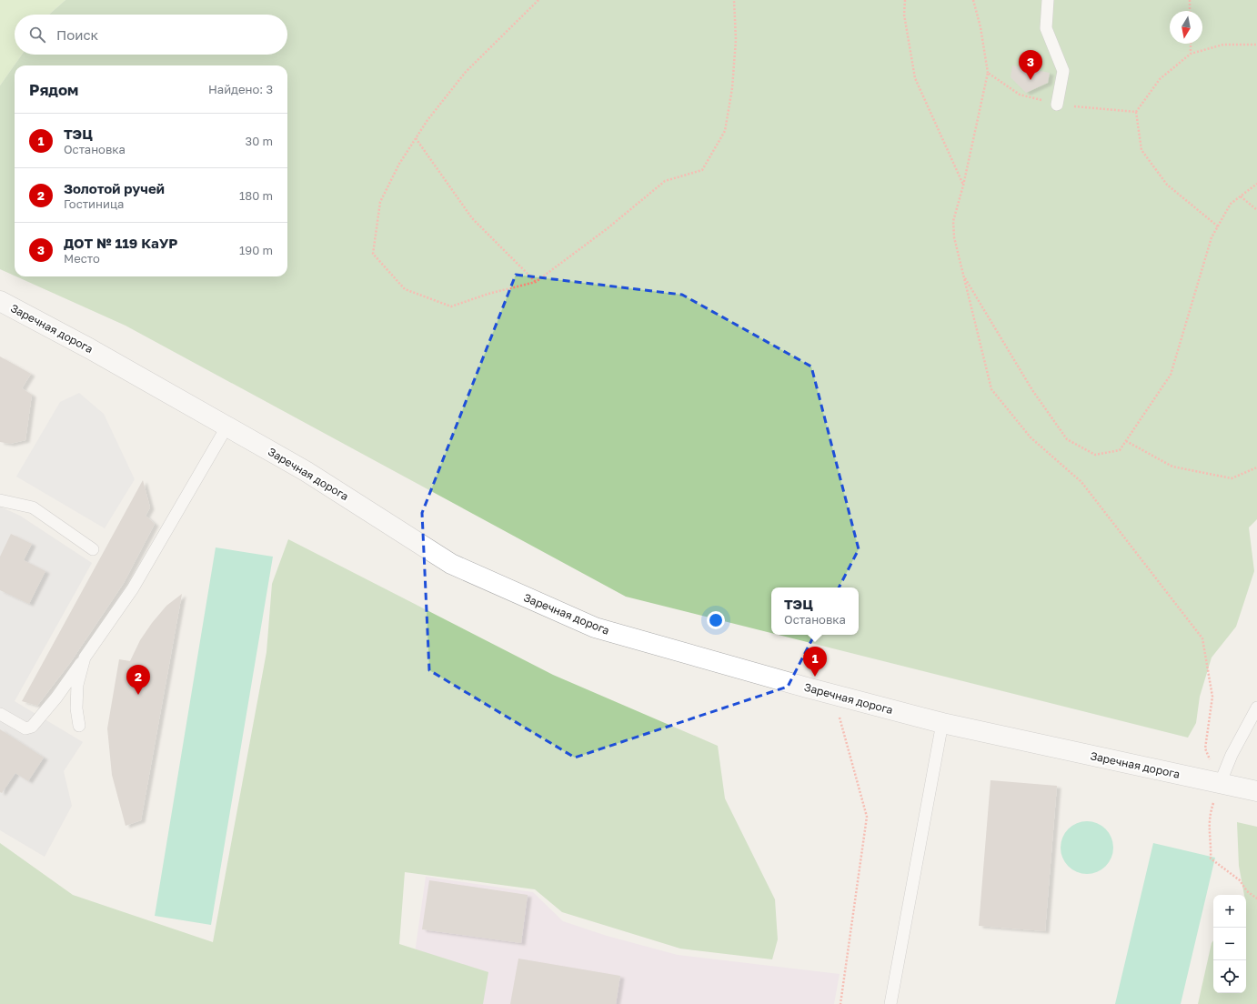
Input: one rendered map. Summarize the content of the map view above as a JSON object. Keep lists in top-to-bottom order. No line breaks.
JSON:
{"streets":{"street":["Заречная дорога"]},"north":"bottom","page":{"search":"Поиск","pins":["3","1","2"],"heading":["Рядом","Найдено: 3"],"list":[{"mark":"1","name":"ТЭЦ","note":"Остановка","value":"30 m"},{"mark":"2","name":"Золотой ручей","note":"Гостиница","value":"180 m"},{"mark":"3","name":"ДОТ № 119 КаУР","note":"Место","value":"190 m"}],"popup":["ТЭЦ","Остановка"],"map_buttons":["+","−"]}}
